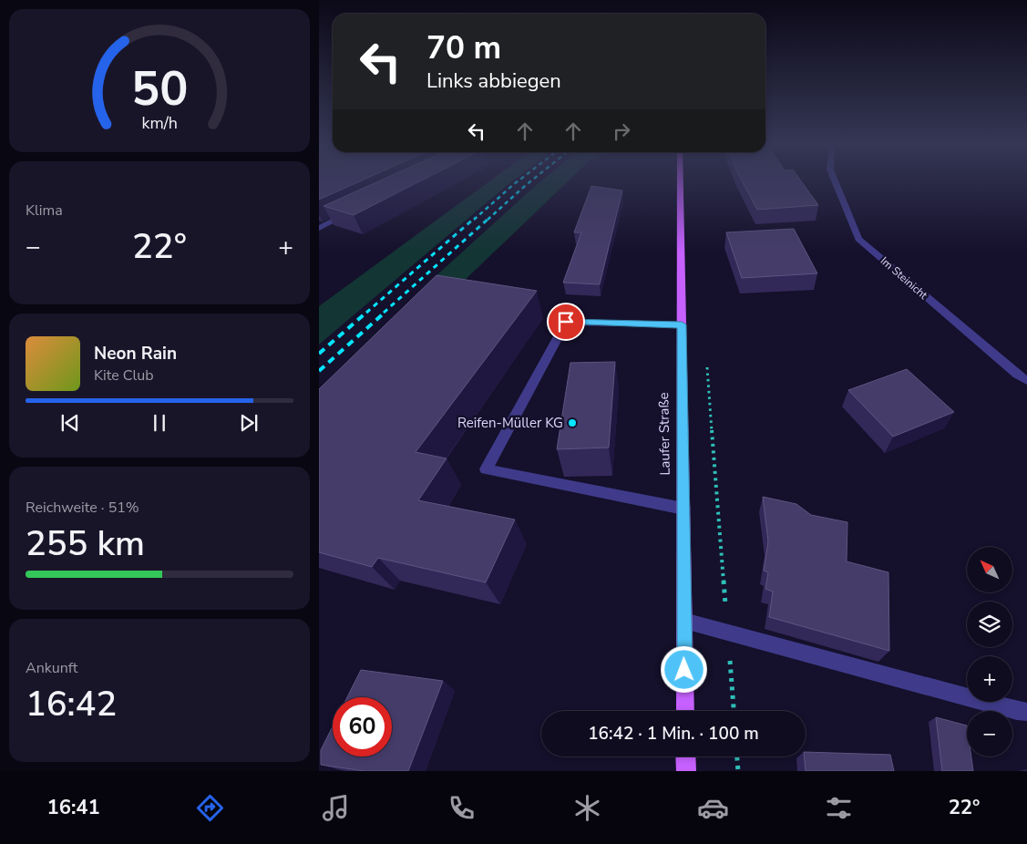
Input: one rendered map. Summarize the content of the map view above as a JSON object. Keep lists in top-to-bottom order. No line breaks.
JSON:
{"streets":{"main road":["Laufer Straße"],"street":["Im Steinicht"]},"places":["Reifen-Müller KG"],"north":"top left","page":{"turn":["70 m","Links abbiegen"],"tile":["Klima",["Reichweite · 51%","255 km"],["Ankunft","16:42"]],"heat":["−","22°","+"],"song":["Neon Rain","Kite Club"],"map_buttons":["+","−"],"limit":"60","trip":"16:42 · 1 Min. · 100 m","tabs":["16:41","22°"],"gauge":["50","km/h"]}}
